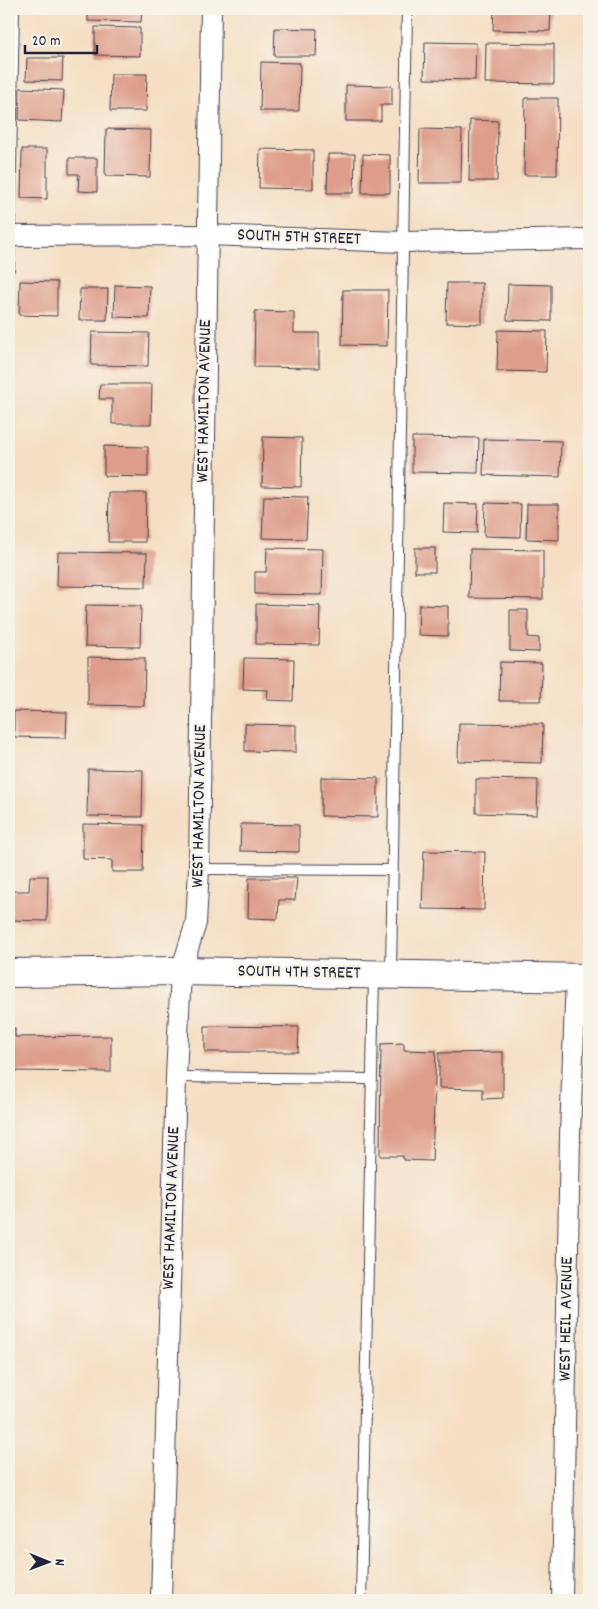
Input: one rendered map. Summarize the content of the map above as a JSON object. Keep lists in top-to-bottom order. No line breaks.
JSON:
{"streets":{"main road":["SOUTH 4TH STREET"],"street":["SOUTH 5TH STREET","WEST HAMILTON AVENUE","WEST HEIL AVENUE"]},"crossings":[["SOUTH 5TH STREET","WEST HAMILTON AVENUE"],["WEST HAMILTON AVENUE","SOUTH 4TH STREET"],["SOUTH 4TH STREET","WEST HEIL AVENUE"]],"scale_bar":"20 m","north":"right"}
